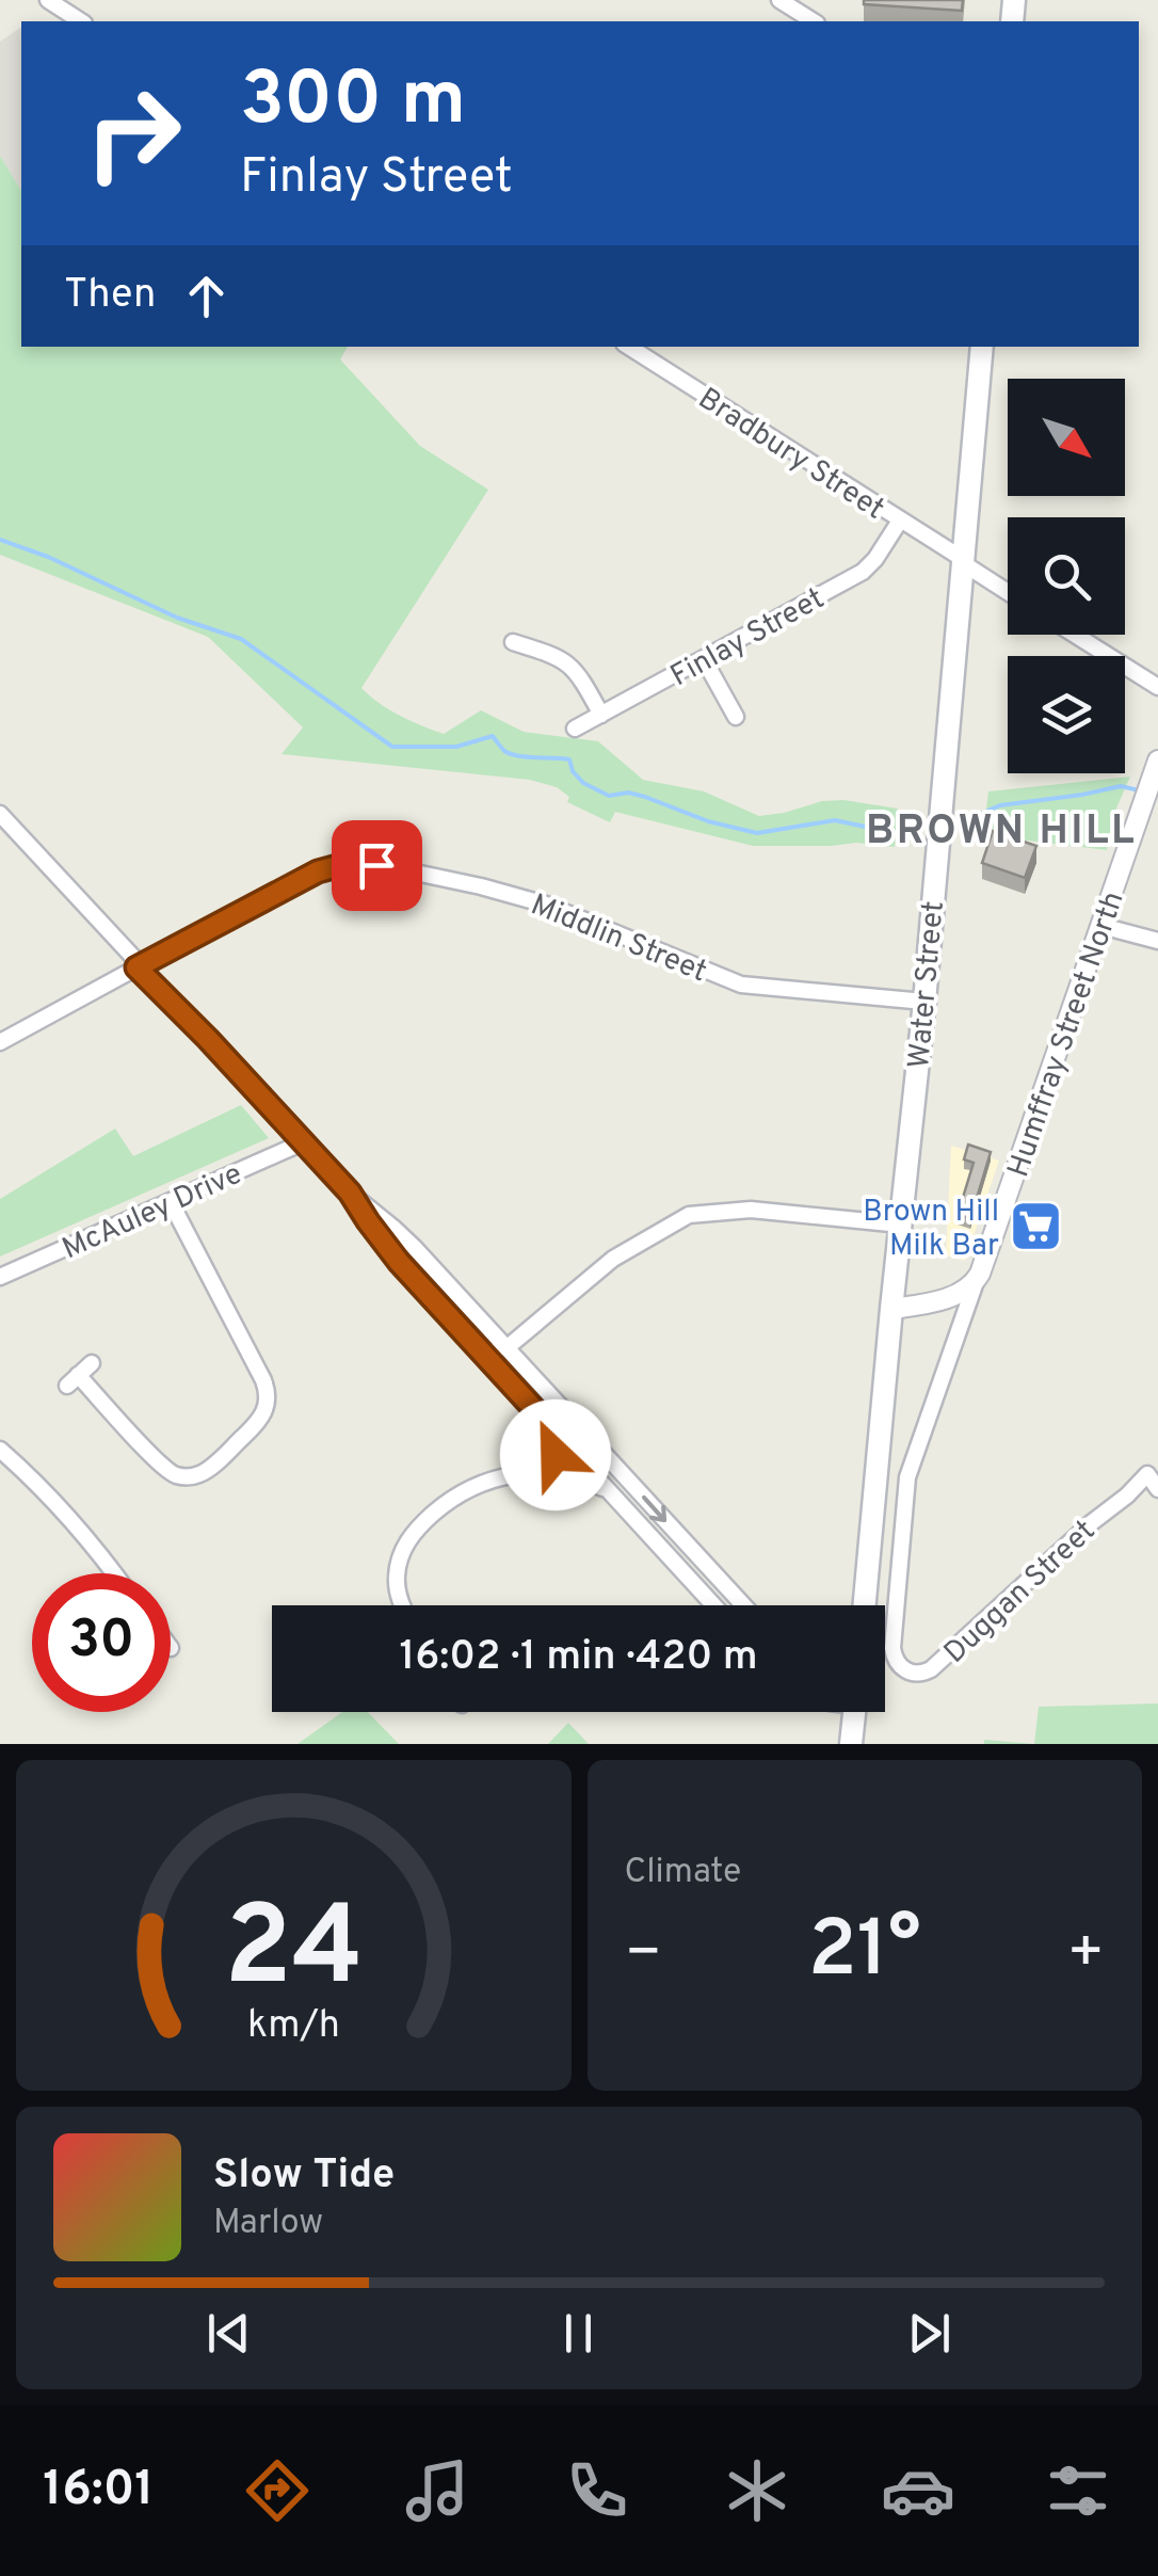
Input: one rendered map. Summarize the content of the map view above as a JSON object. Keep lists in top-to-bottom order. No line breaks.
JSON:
{"streets":{"main road":["Water Street"],"street":["Bradbury Street","Finlay Street","Middlin Street","Humffray Street North","McAuley Drive","Duggan Street"]},"crossings":[["Bradbury Street","Finlay Street"],["Bradbury Street","Water Street"],["Middlin Street","Water Street"],["Humffray Street North","Duggan Street"]],"districts":["BROWN HILL"],"places":{"supermarket":["Brown Hill Milk Bar"]},"north":"bottom right","page":{"turn":["300 m","Finlay Street"],"then":"Then","limit":"30","trip":"16:02 · 1 min · 420 m","tile":"Climate","heat":["−","21°","+"],"song":["Slow Tide","Marlow"],"tabs":"16:01","gauge":["24","km/h"]}}
